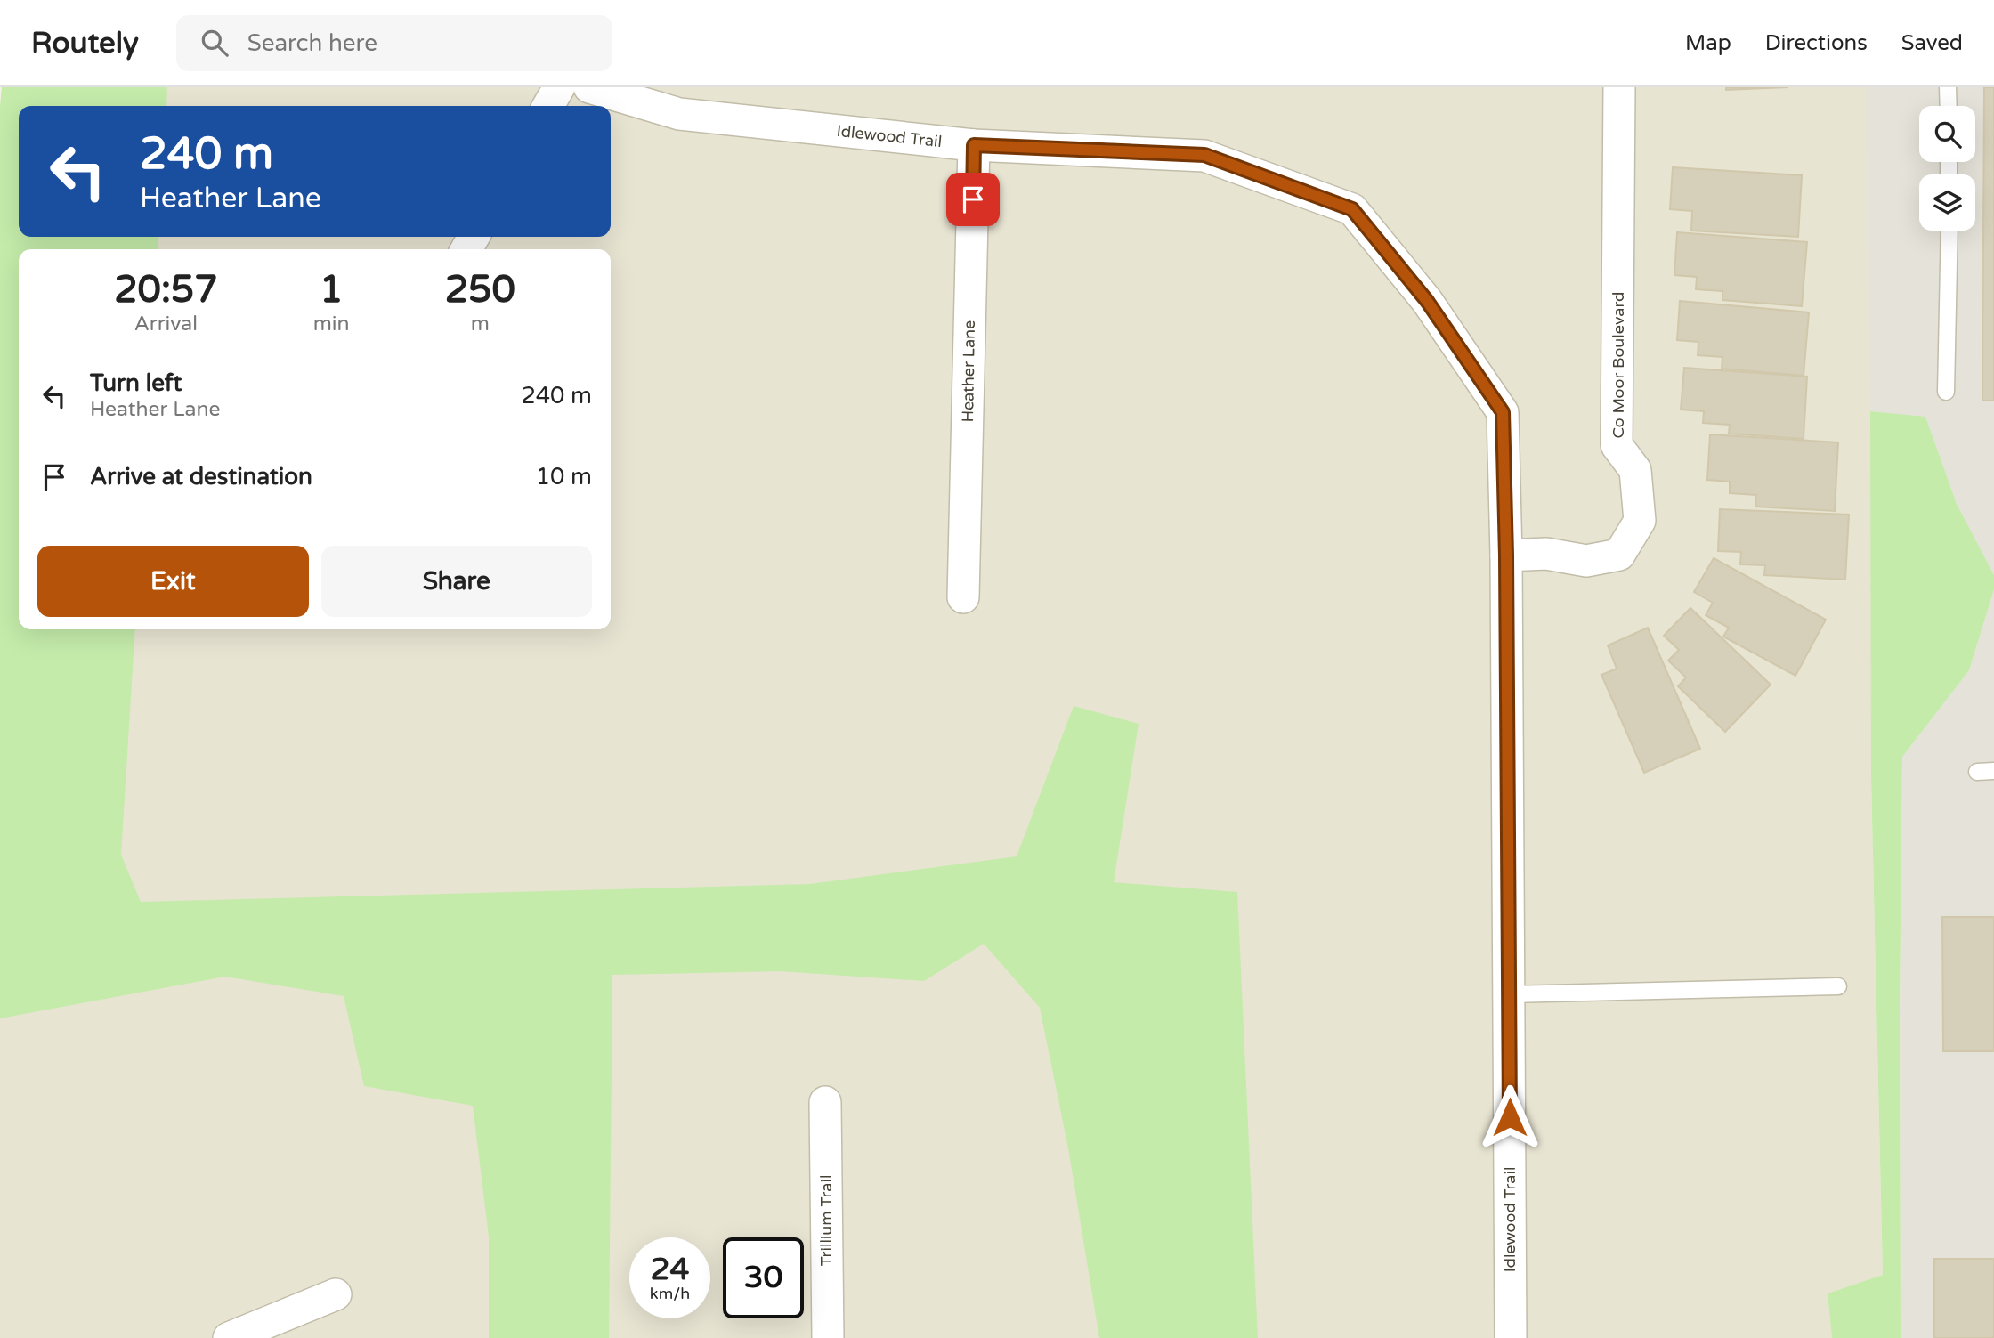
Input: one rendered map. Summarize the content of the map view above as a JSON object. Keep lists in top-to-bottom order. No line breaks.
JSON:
{"streets":{"street":["Idlewood Trail","Co Moor Boulevard","Heather Lane","Trillium Trail"]},"crossings":[["Idlewood Trail","Co Moor Boulevard"],["Idlewood Trail","Heather Lane"]],"page":{"header":"Routely","search":"Search here","nav":["Map","Directions","Saved"],"turn":["240 m","Heather Lane"],"eta":["20:57","Arrival","1","min","250","m"],"list":[{"name":"Turn left","note":"Heather Lane","value":"240 m"},{"name":"Arrive at destination","value":"10 m"}],"buttons":["Exit","Share"],"speed":"24 km/h","limit":"30"}}
